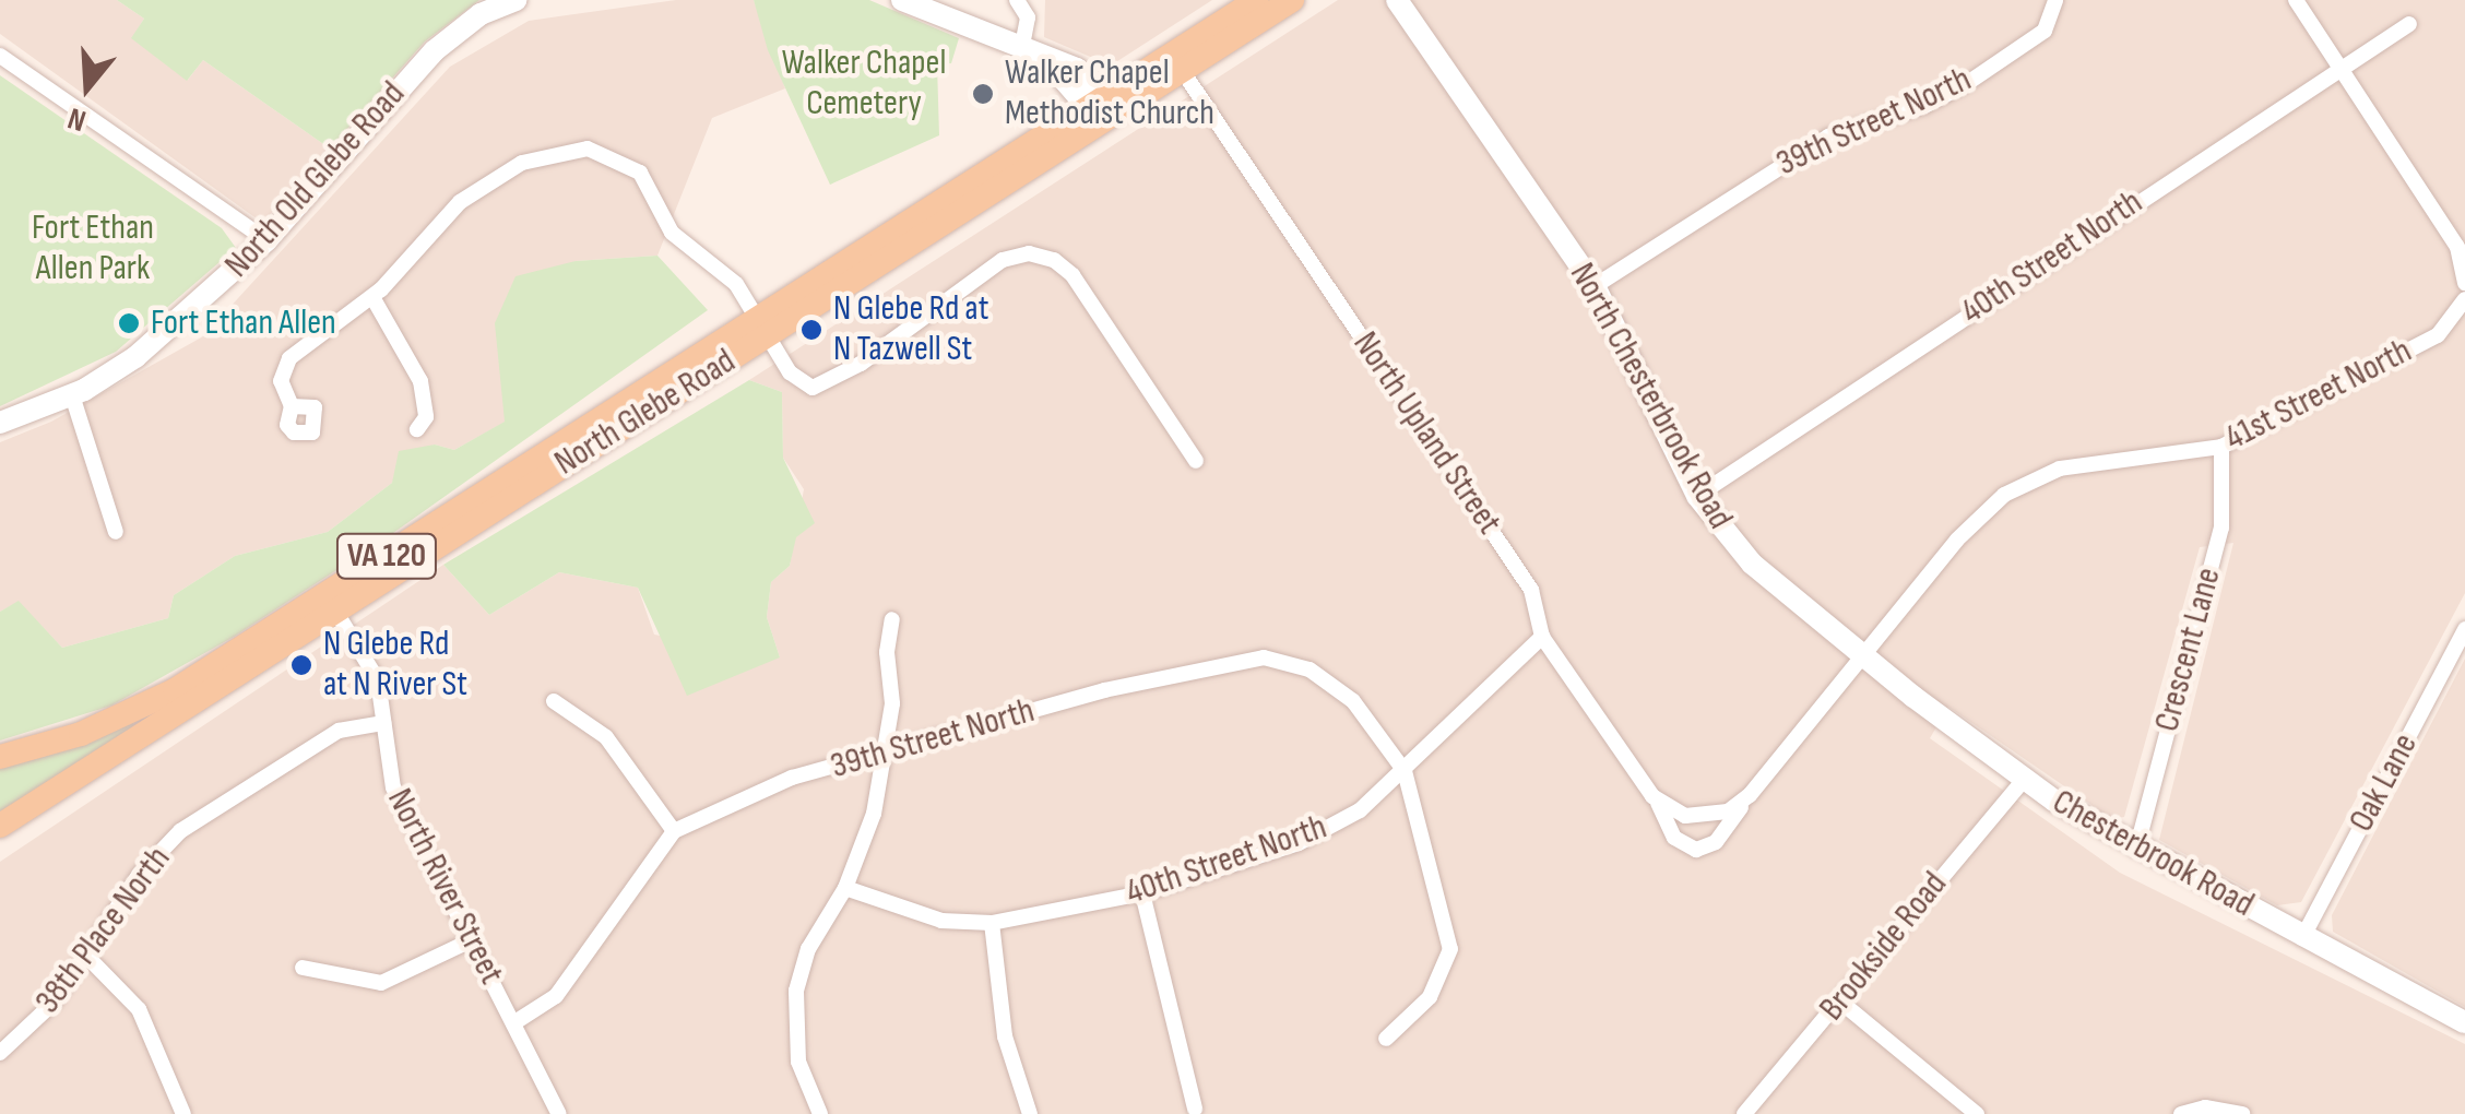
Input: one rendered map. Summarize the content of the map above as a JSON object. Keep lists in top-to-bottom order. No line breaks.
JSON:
{"streets":{"main road":["North Glebe Road","VA 120"],"street":["39th Street North","North Old Glebe Road","40th Street North","41st Street North","North Chesterbrook Road","North Upland Street","Crescent Lane","Oak Lane","Chesterbrook Road","North River Street","38th Place North","Brookside Road"]},"crossings":[["39th Street North","40th Street North"],["39th Street North","North Chesterbrook Road"],["40th Street North","North Chesterbrook Road"],["40th Street North","North Upland Street"],["41st Street North","North Chesterbrook Road"],["41st Street North","North Upland Street"],["41st Street North","Crescent Lane"],["41st Street North","Chesterbrook Road"],["North Chesterbrook Road","Chesterbrook Road"],["North Glebe Road","North Upland Street"],["North Glebe Road","North River Street"],["Crescent Lane","Chesterbrook Road"],["Oak Lane","Chesterbrook Road"],["Chesterbrook Road","Brookside Road"],["North River Street","38th Place North"]],"parks":["Walker Chapel Cemetery","Fort Ethan Allen Park"],"places":["Walker Chapel Methodist Church","Fort Ethan Allen","N Glebe Rd at N Tazwell St","N Glebe Rd at N River St"],"north":"bottom"}
